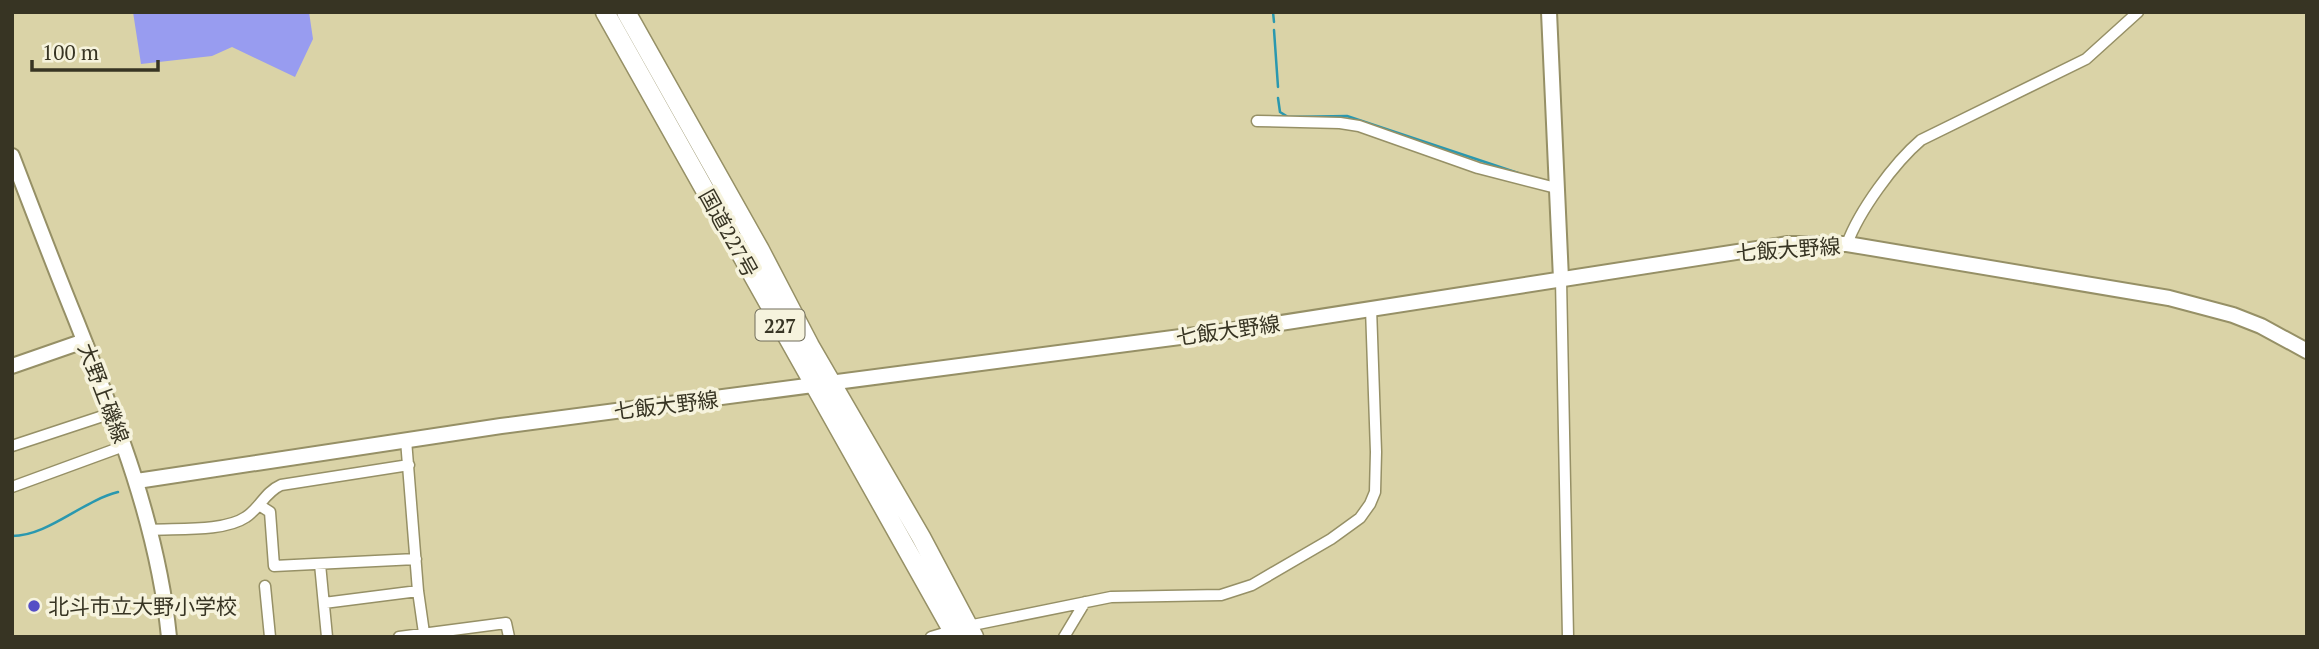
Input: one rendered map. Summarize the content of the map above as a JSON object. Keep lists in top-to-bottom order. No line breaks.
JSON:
{"streets":{"highway":["国道227号","227"],"main road":["七飯大野線","大野上磯線"]},"crossings":[["国道227号","七飯大野線"],["七飯大野線","大野上磯線"]],"places":["北斗市立大野小学校"],"scale_bar":"100 m"}
